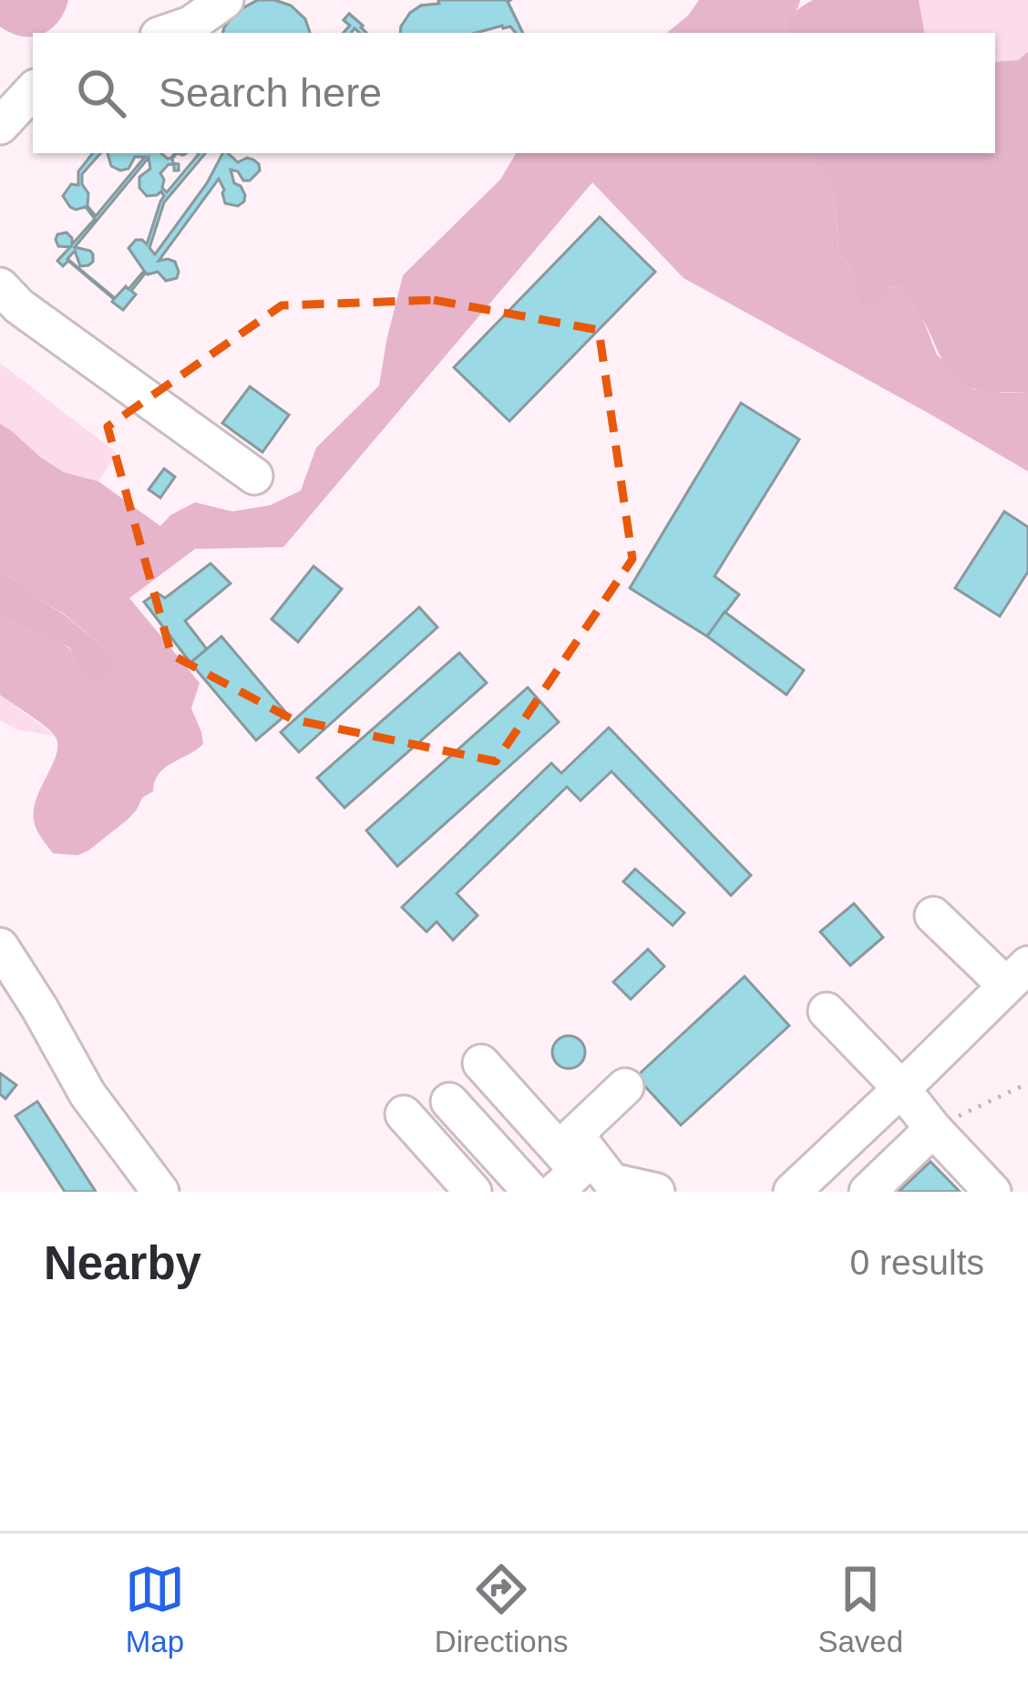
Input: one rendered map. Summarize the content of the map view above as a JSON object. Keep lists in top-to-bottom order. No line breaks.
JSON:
{"page":{"search":"Search here","heading":["Nearby","0 results"],"nav":["Map","Directions","Saved"]}}
